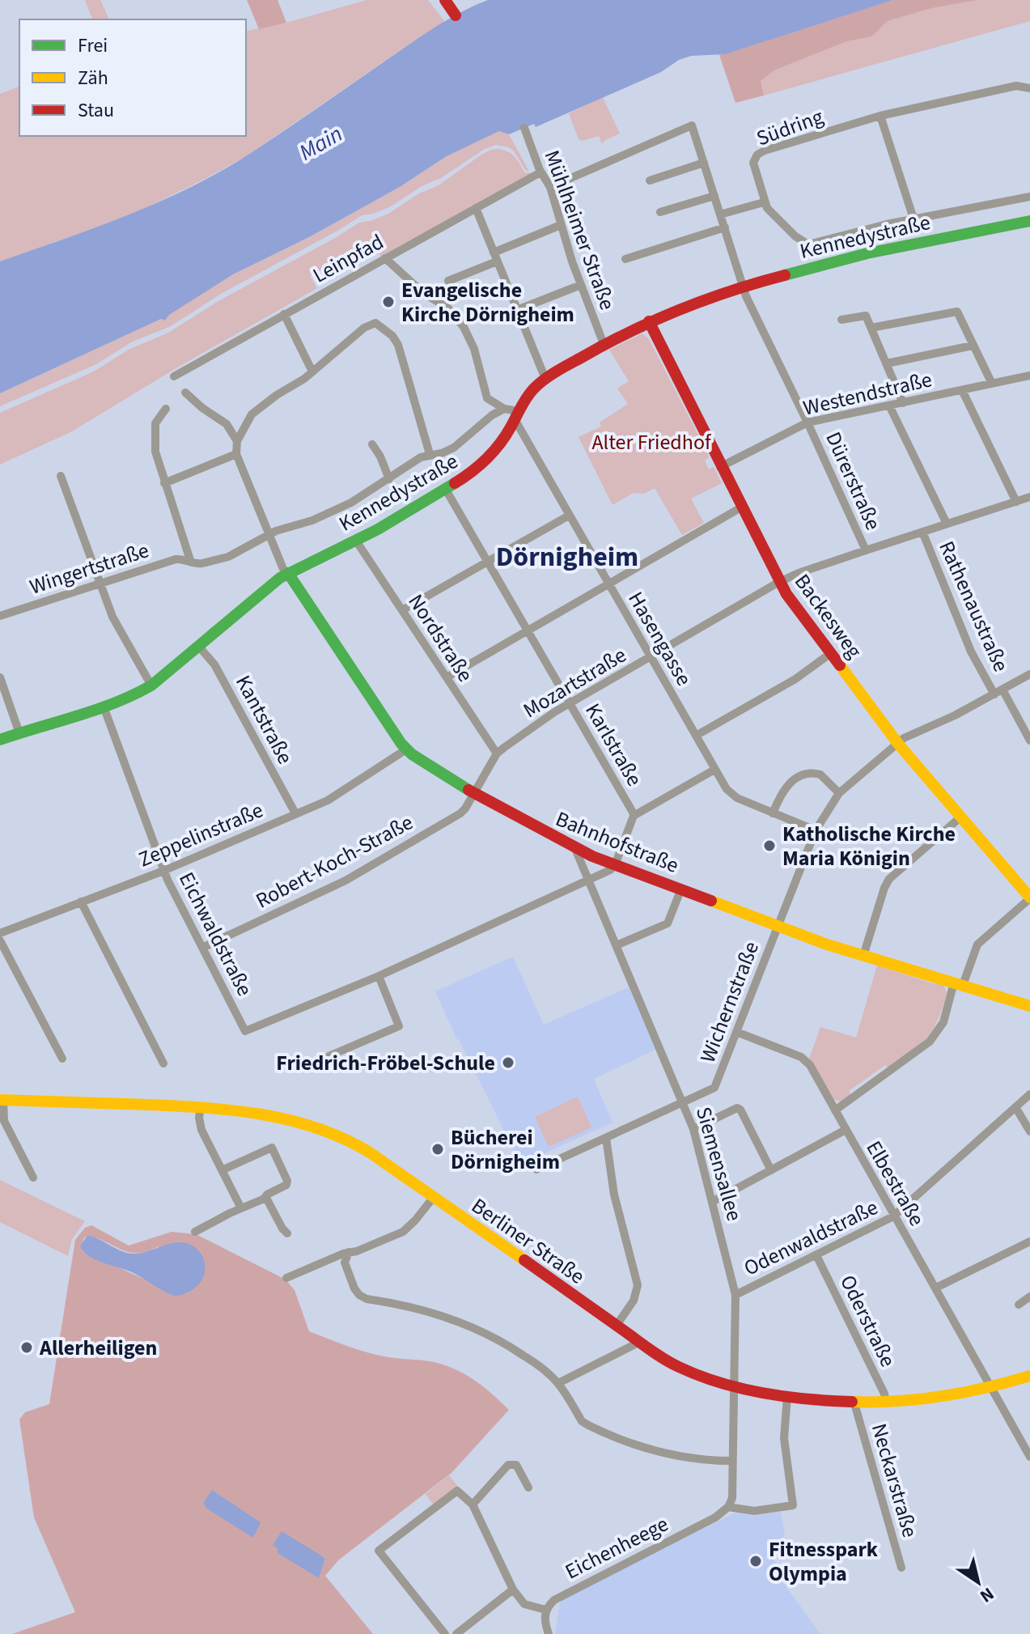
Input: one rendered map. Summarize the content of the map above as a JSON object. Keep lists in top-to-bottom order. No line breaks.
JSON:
{"streets":{"street":["Südring","Mühlheimer Straße","Kennedystraße","Leinpfad","Westendstraße","Dürerstraße","Wingertstraße","Rathenaustraße","Backesweg","Nordstraße","Hasengasse","Mozartstraße","Kantstraße","Karlstraße","Zeppelinstraße","Bahnhofstraße","Robert-Koch-Straße","Eichwaldstraße","Wichernstraße","Siemensallee","Elbestraße","Odenwaldstraße","Berliner Straße","Oderstraße","Neckarstraße","Eichenheege"]},"crossings":[["Mühlheimer Straße","Kennedystraße"],["Mühlheimer Straße","Leinpfad"],["Mühlheimer Straße","Dürerstraße"],["Kennedystraße","Dürerstraße"],["Kennedystraße","Backesweg"],["Kennedystraße","Nordstraße"],["Kennedystraße","Hasengasse"],["Kennedystraße","Kantstraße"],["Kennedystraße","Karlstraße"],["Kennedystraße","Bahnhofstraße"],["Kennedystraße","Eichwaldstraße"],["Westendstraße","Dürerstraße"],["Westendstraße","Backesweg"],["Dürerstraße","Mozartstraße"],["Rathenaustraße","Mozartstraße"],["Rathenaustraße","Wichernstraße"],["Backesweg","Mozartstraße"],["Backesweg","Wichernstraße"],["Nordstraße","Mozartstraße"],["Hasengasse","Mozartstraße"],["Hasengasse","Wichernstraße"],["Mozartstraße","Karlstraße"],["Mozartstraße","Bahnhofstraße"],["Mozartstraße","Robert-Koch-Straße"],["Kantstraße","Zeppelinstraße"],["Zeppelinstraße","Bahnhofstraße"],["Zeppelinstraße","Eichwaldstraße"],["Bahnhofstraße","Robert-Koch-Straße"],["Bahnhofstraße","Wichernstraße"],["Bahnhofstraße","Siemensallee"],["Robert-Koch-Straße","Eichwaldstraße"],["Wichernstraße","Siemensallee"],["Wichernstraße","Elbestraße"],["Siemensallee","Odenwaldstraße"],["Siemensallee","Berliner Straße"],["Siemensallee","Eichenheege"],["Elbestraße","Odenwaldstraße"],["Elbestraße","Berliner Straße"],["Odenwaldstraße","Oderstraße"],["Berliner Straße","Oderstraße"],["Berliner Straße","Neckarstraße"]],"districts":["Dörnigheim"],"water":["Main"],"parks":["Alter Friedhof"],"places":["Evangelische Kirche Dörnigheim","Katholische Kirche Maria Königin","Friedrich-Fröbel-Schule","Bücherei Dörnigheim","Allerheiligen","Fitnesspark Olympia"],"legend":["Frei","Zäh","Stau"],"north":"bottom right"}
